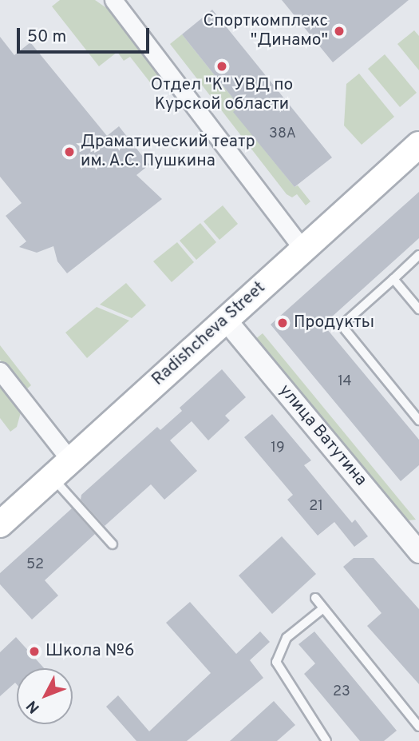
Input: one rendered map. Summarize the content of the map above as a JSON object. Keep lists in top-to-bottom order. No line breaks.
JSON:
{"streets":{"main road":["Radishcheva Street"],"street":["улица Ватутина"]},"crossings":[["Radishcheva Street","улица Ватутина"]],"places":["Спорткомплекс \"Динамо\"","Отдел \"К\" УВД по Курской области","Драматический театр им. А.С. Пушкина","Продукты","Школа №6"],"house_numbers":["38А","14","19","21","52","23"],"scale_bar":"50 m","north":"bottom left"}
